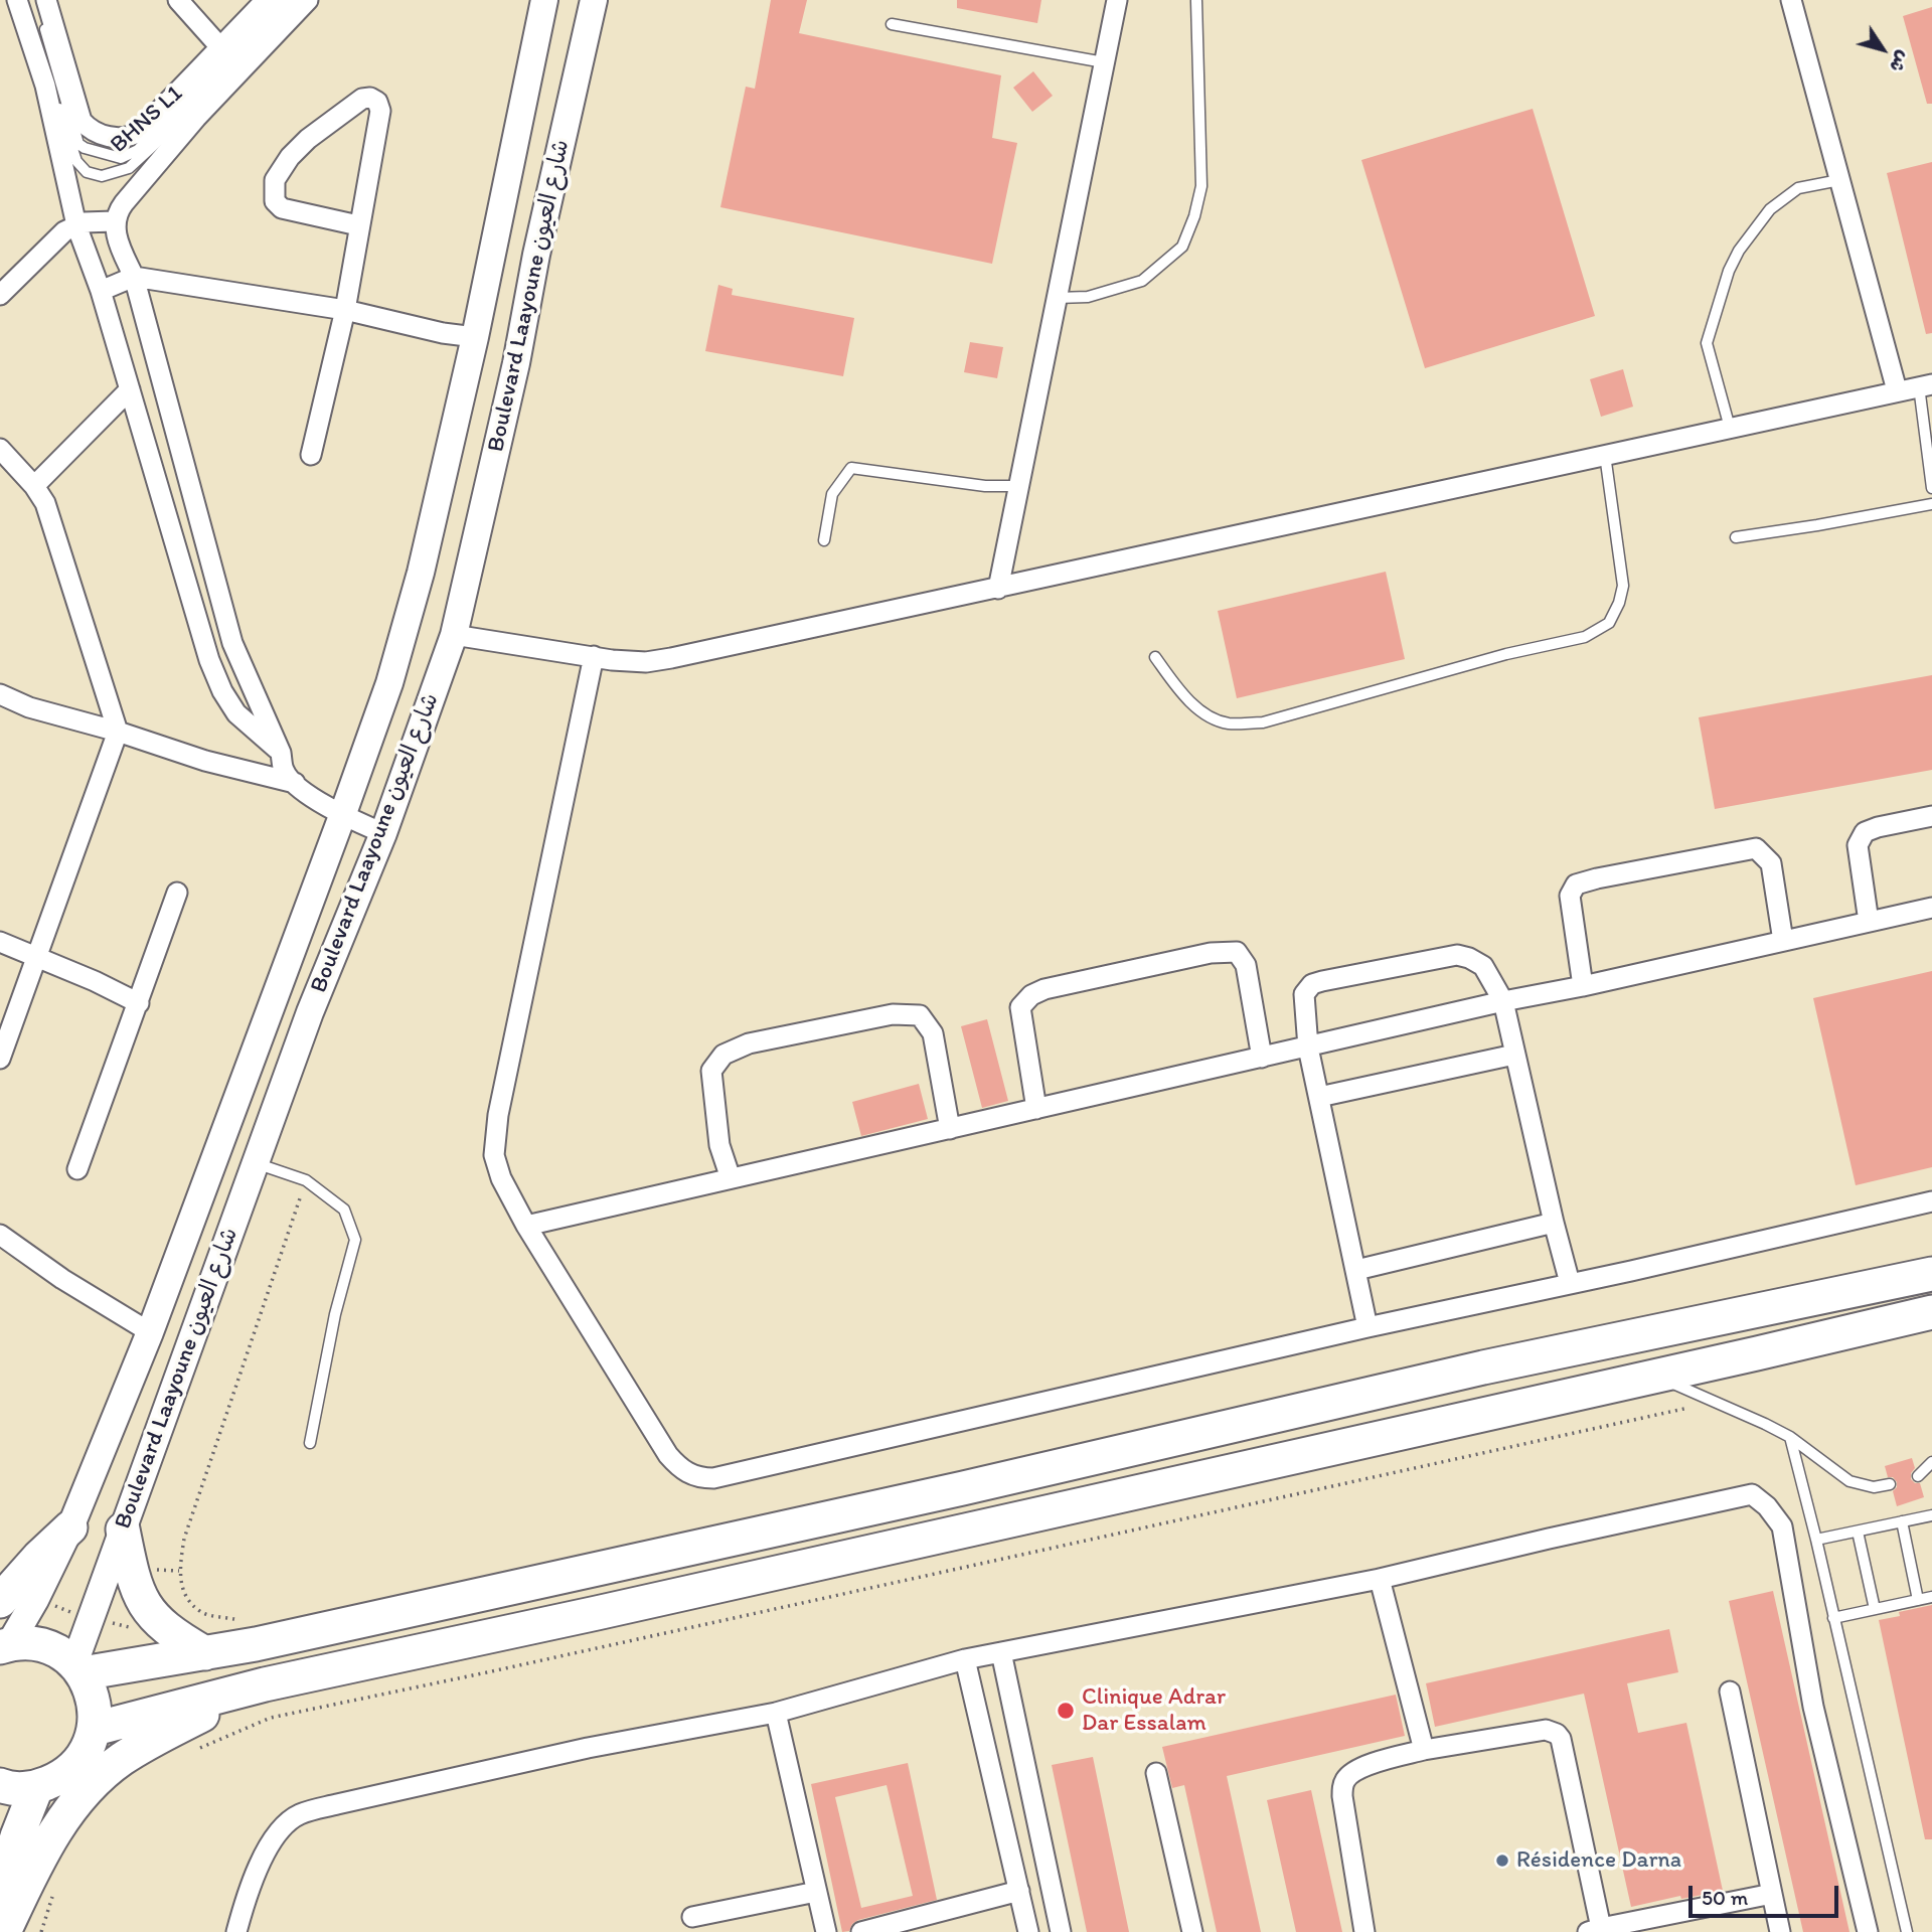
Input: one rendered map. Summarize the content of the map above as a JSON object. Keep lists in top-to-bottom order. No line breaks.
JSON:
{"streets":{"street":["Boulevard Laayoune شارع العيون"],"lane":["BHNS L1"]},"places":["Clinique Adrar Dar Essalam","Résidence Darna"],"scale_bar":"50 m","north":"bottom right"}
